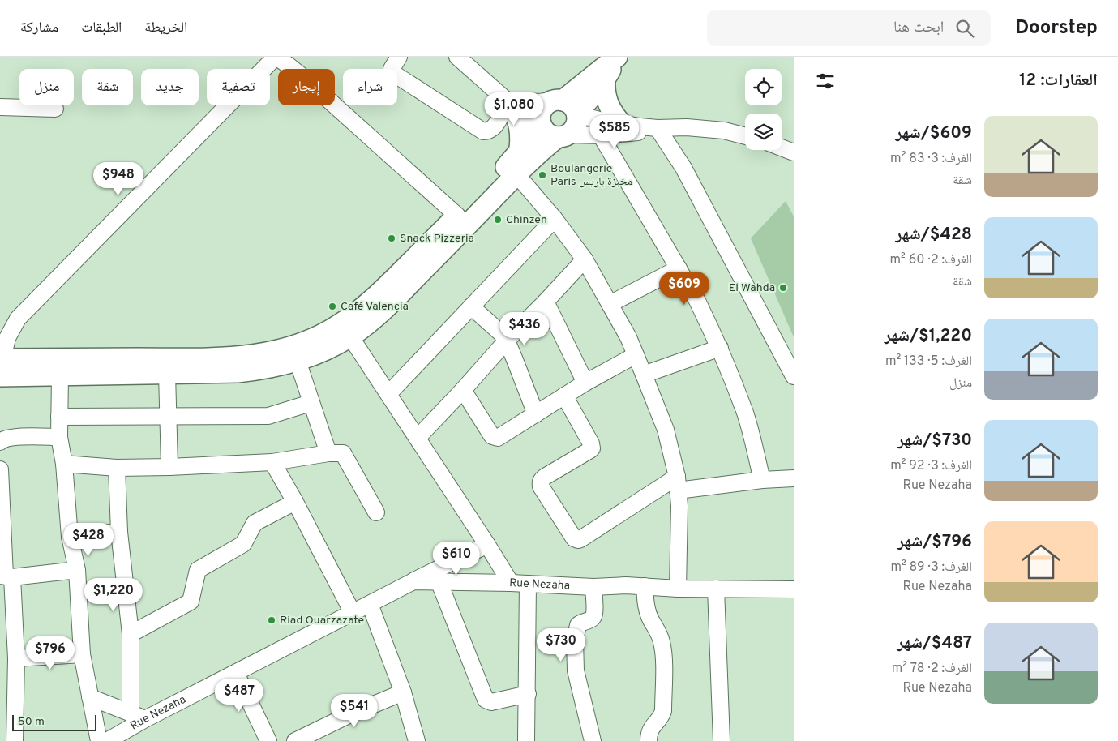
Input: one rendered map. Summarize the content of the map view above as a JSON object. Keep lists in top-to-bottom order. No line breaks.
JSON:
{"streets":{"street":["Rue Nezaha"]},"places":["Boulangerie Paris مخبزة باريس","Chinzen","Snack Pizzeria","El Wahda","Café Valencia","Riad Ouarzazate"],"scale_bar":"50 m","page":{"header":"Doorstep","search":"ابحث هنا","nav":["الخريطة","الطبقات","مشاركة"],"heading":"العقارات: 12","chip":["شراء","إيجار","تصفية","جديد","شقة","منزل"],"price":["$1,080","$585","$948","$609","$436","$428","$610","$1,220","$730","$796","$487","$541"],"list":[{"name":"$609/شهر","note":"الغرف: 3 · 83 m² · شقة"},{"name":"$428/شهر","note":"الغرف: 2 · 60 m² · شقة"},{"name":"$1,220/شهر","note":"الغرف: 5 · 133 m² · منزل"},{"name":"$730/شهر","note":"الغرف: 3 · 92 m² · Rue Nezaha"},{"name":"$796/شهر","note":"الغرف: 3 · 89 m² · Rue Nezaha"},{"name":"$487/شهر","note":"الغرف: 2 · 78 m² · Rue Nezaha"}],"scale":"50 m"}}
